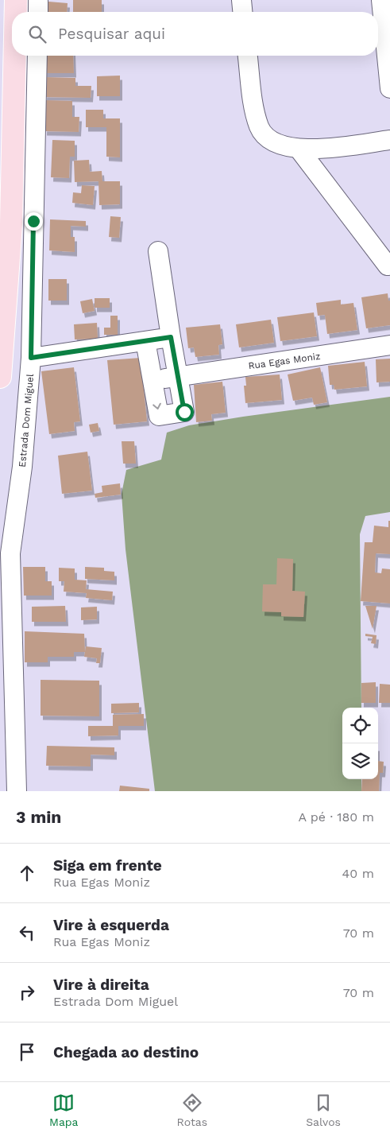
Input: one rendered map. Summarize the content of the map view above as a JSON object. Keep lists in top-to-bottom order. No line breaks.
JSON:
{"streets":{"street":["Rua Egas Moniz","Estrada Dom Miguel"]},"page":{"search":"Pesquisar aqui","heading":["3 min","A pé · 180 m"],"list":[["Siga em frente","Rua Egas Moniz","40 m"],["Vire à esquerda","Rua Egas Moniz","70 m"],["Vire à direita","Estrada Dom Miguel","70 m"],"Chegada ao destino"],"nav":["Mapa","Rotas","Salvos"]}}
